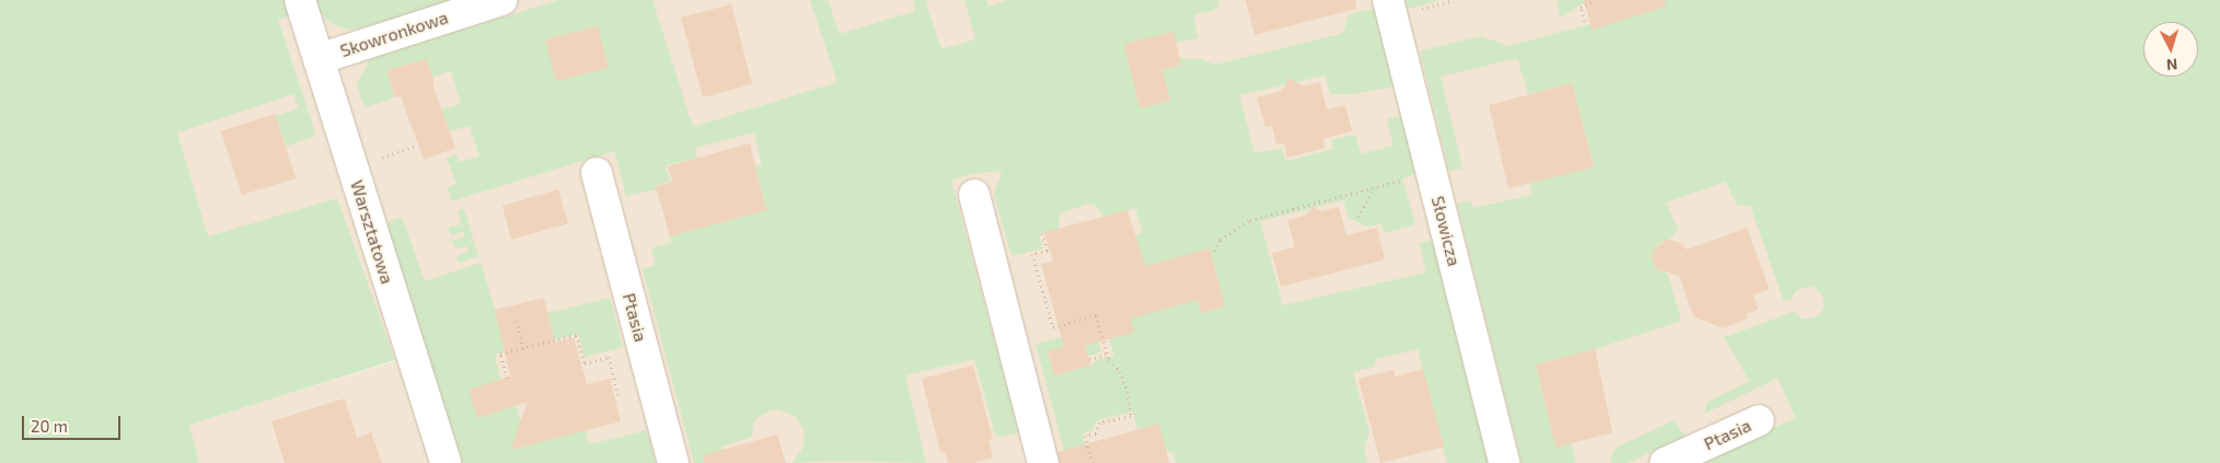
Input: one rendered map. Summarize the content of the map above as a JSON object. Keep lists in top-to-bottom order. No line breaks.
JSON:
{"streets":{"street":["Skowronkowa","Słowicza","Warsztatowa","Ptasia"]},"crossings":[["Skowronkowa","Warsztatowa"]],"scale_bar":"20 m","north":"bottom"}
